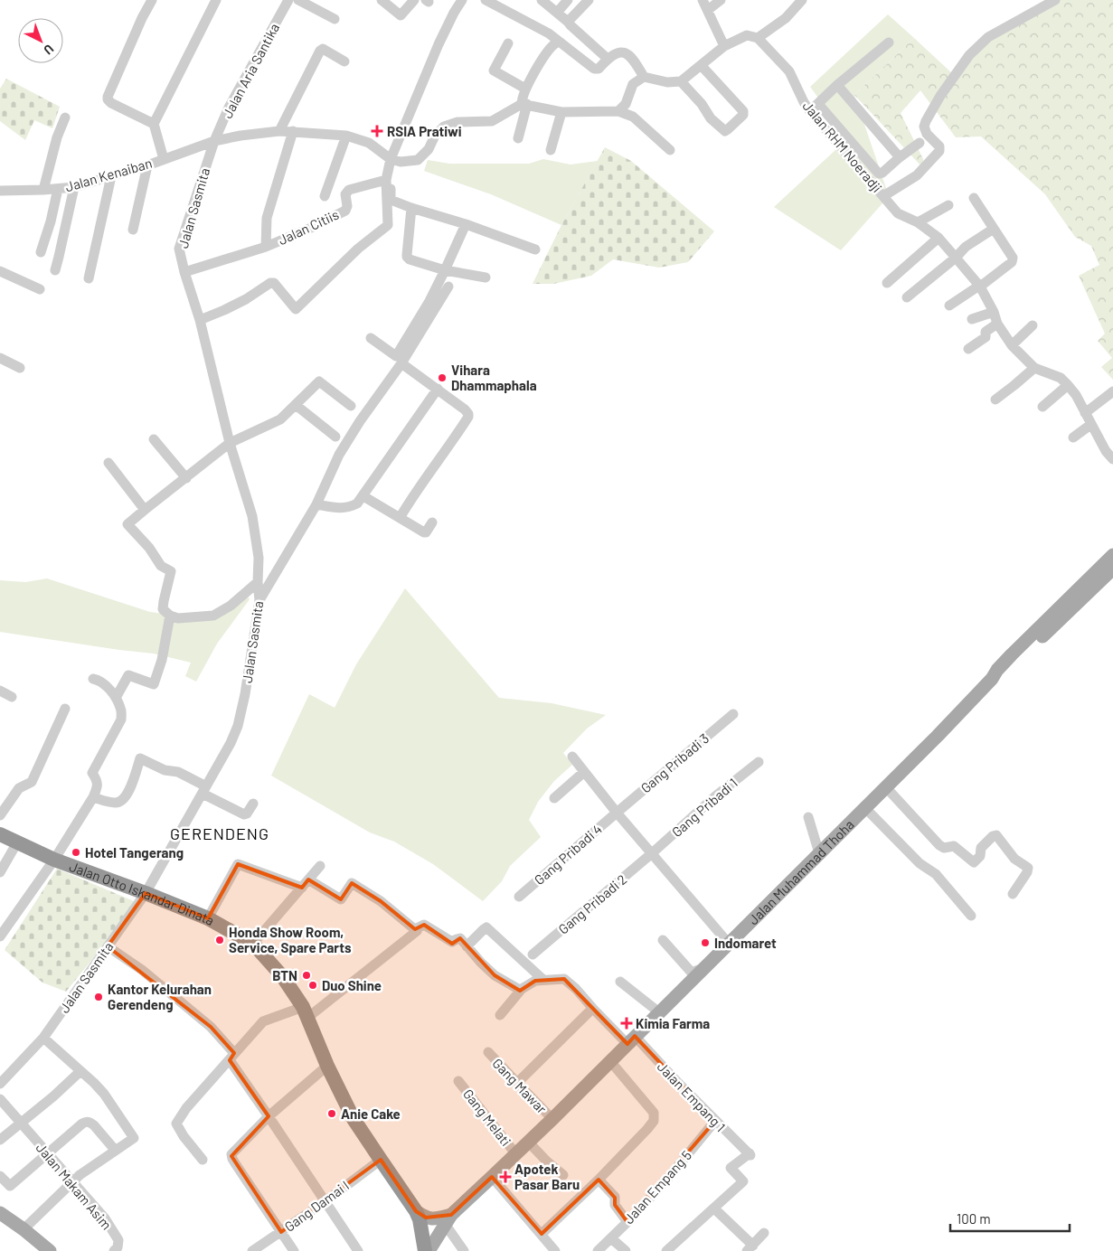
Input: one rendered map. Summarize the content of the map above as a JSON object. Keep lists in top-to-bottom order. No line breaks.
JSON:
{"streets":{"highway":["Jalan Otto Iskandar Dinata"],"main road":["Jalan Muhammad Thoha"],"street":["Jalan Aria Santika","Jalan RHM Noeradji","Jalan Kenaiban","Jalan Sasmita","Jalan Citiis","Gang Pribadi 3","Gang Pribadi 1","Gang Pribadi 4","Gang Pribadi 2","Gang Mawar","Jalan Empang 1","Gang Melati","Jalan Makam Asim","Jalan Empang 5","Gang Damai I"]},"crossings":[["Jalan Aria Santika","Jalan Kenaiban"],["Jalan Aria Santika","Jalan Sasmita"],["Jalan Kenaiban","Jalan Sasmita"],["Jalan Sasmita","Jalan Citiis"],["Jalan Sasmita","Jalan Otto Iskandar Dinata"],["Gang Pribadi 3","Gang Pribadi 4"],["Gang Pribadi 1","Gang Pribadi 2"],["Jalan Muhammad Thoha","Gang Mawar"],["Jalan Muhammad Thoha","Jalan Empang 1"],["Jalan Muhammad Thoha","Gang Melati"],["Jalan Otto Iskandar Dinata","Gang Damai I"],["Jalan Empang 1","Jalan Empang 5"]],"districts":["GERENDENG"],"places":{"health":["RSIA Pratiwi","Kimia Farma","Apotek Pasar Baru"],"other":["Vihara Dhammaphala","Hotel Tangerang","Honda Show Room, Service, Spare Parts","Indomaret","BTN","Duo Shine","Kantor Kelurahan Gerendeng","Anie Cake"]},"scale_bar":"100 m","north":"bottom right"}
